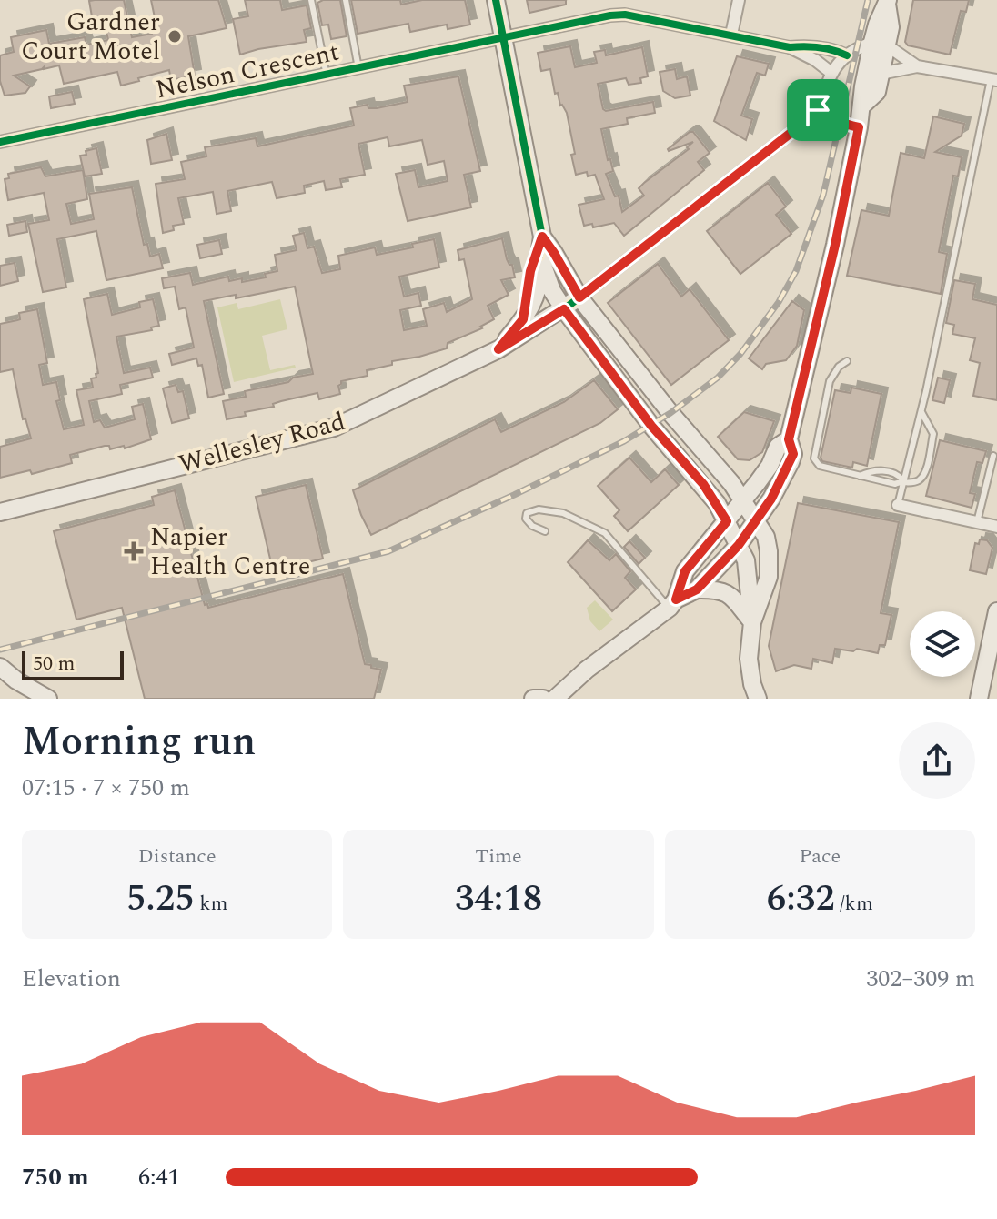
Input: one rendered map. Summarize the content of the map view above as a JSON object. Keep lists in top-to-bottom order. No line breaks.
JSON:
{"streets":{"main road":["Wellesley Road"],"street":["Nelson Crescent"]},"places":{"other":["Gardner Court Motel"],"health":["Napier Health Centre"]},"scale_bar":"50 m","page":{"scale":"50 m","heading":["Morning run","07:15 · 7 × 750 m"],"stats":[["Distance","5.25 km"],["Time","34:18"],["Pace","6:32 /km"]],"chart":["Elevation","302–309 m"],"list":[{"name":"750 m","note":"6:41"}]}}
